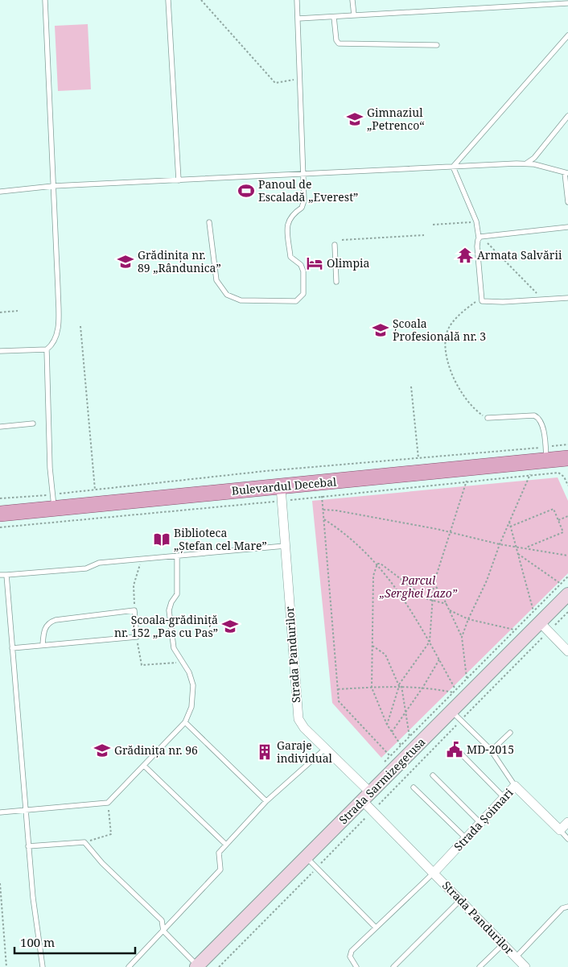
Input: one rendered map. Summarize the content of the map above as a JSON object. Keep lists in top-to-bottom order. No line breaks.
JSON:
{"streets":{"main road":["Bulevardul Decebal","Strada Sarmizegetusa"],"street":["Strada Pandurilor","Strada Șoimari"]},"crossings":[["Bulevardul Decebal","Strada Pandurilor"],["Strada Pandurilor","Strada Sarmizegetusa"],["Strada Pandurilor","Strada Șoimari"]],"parks":["Parcul „Serghei Lazo”"],"places":{"school or university":["Gimnaziul „Petrenco“","Grădinița nr. 89 „Rândunica”","Școala Profesională nr. 3","Școala-grădiniță nr. 152 „Pas cu Pas”","Grădinița nr. 96"],"sports":["Panoul de Escaladă „Everest”"],"temple":["Armata Salvării"],"hotel":["Olimpia"],"library":["Biblioteca „Ștefan cel Mare”"],"public building":["MD-2015"],"building":["Garaje individual"]},"scale_bar":"100 m"}
